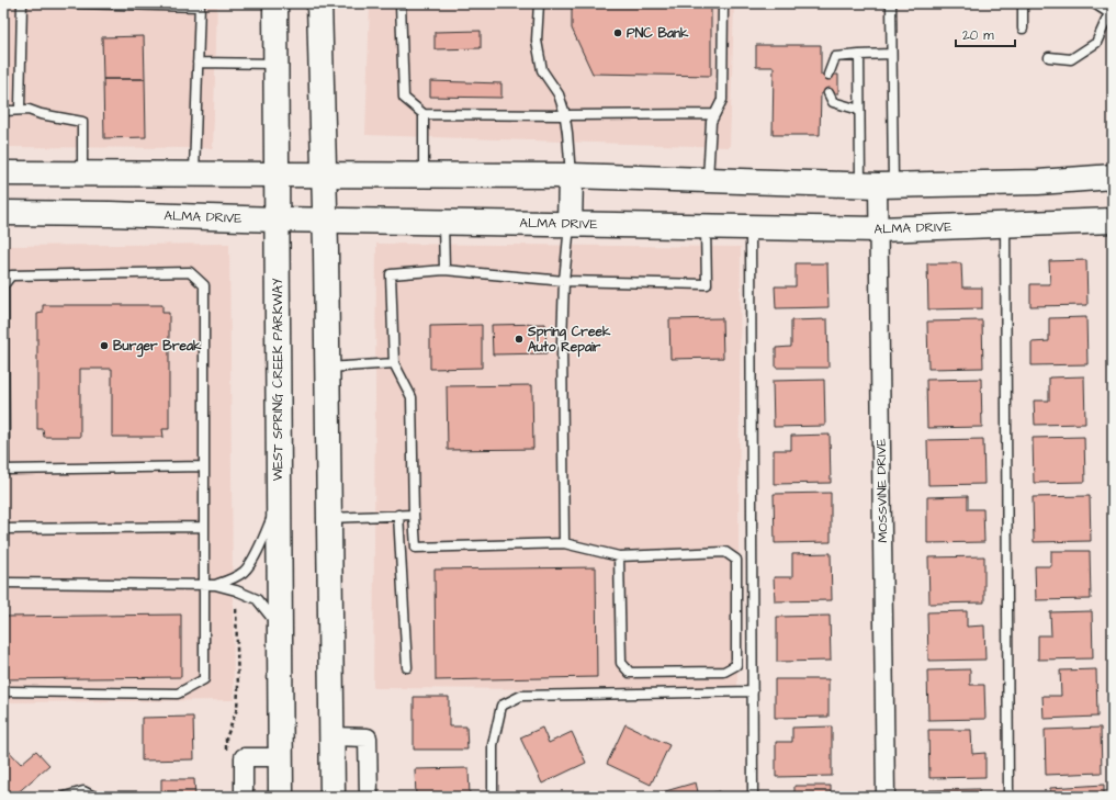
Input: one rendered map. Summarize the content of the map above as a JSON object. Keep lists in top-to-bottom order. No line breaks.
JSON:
{"streets":{"main road":["ALMA DRIVE","WEST SPRING CREEK PARKWAY"],"street":["MOSSVINE DRIVE"]},"crossings":[["ALMA DRIVE","WEST SPRING CREEK PARKWAY"],["ALMA DRIVE","MOSSVINE DRIVE"]],"places":["PNC Bank","Spring Creek Auto Repair","Burger Break"],"scale_bar":"20 m"}
